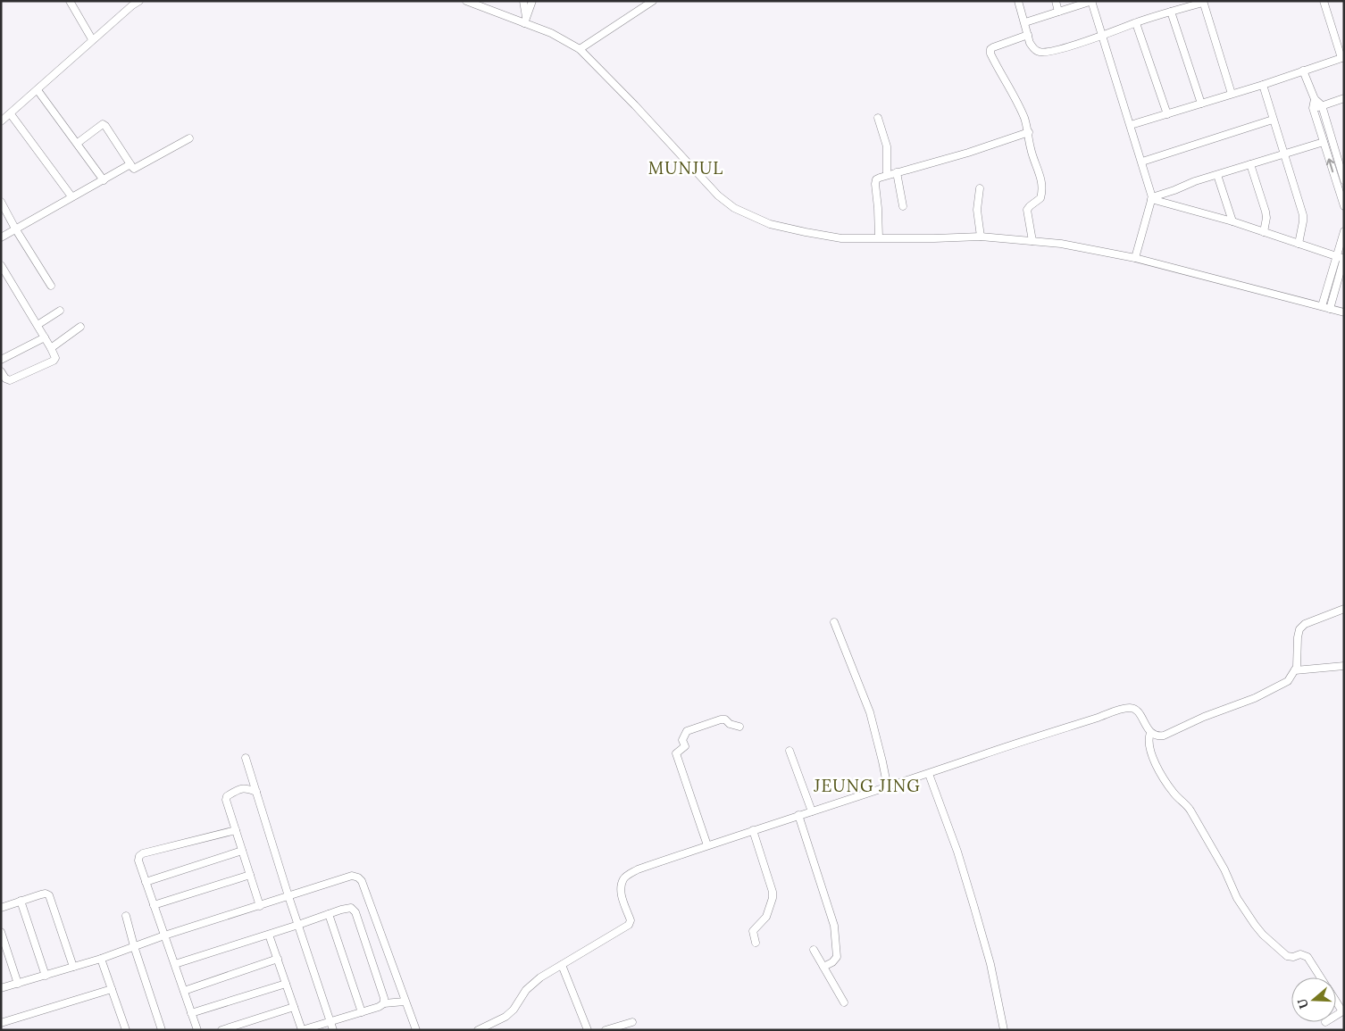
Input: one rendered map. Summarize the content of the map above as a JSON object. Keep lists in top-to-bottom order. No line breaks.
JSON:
{"districts":["MUNJUL","JEUNG JING"],"north":"left"}
